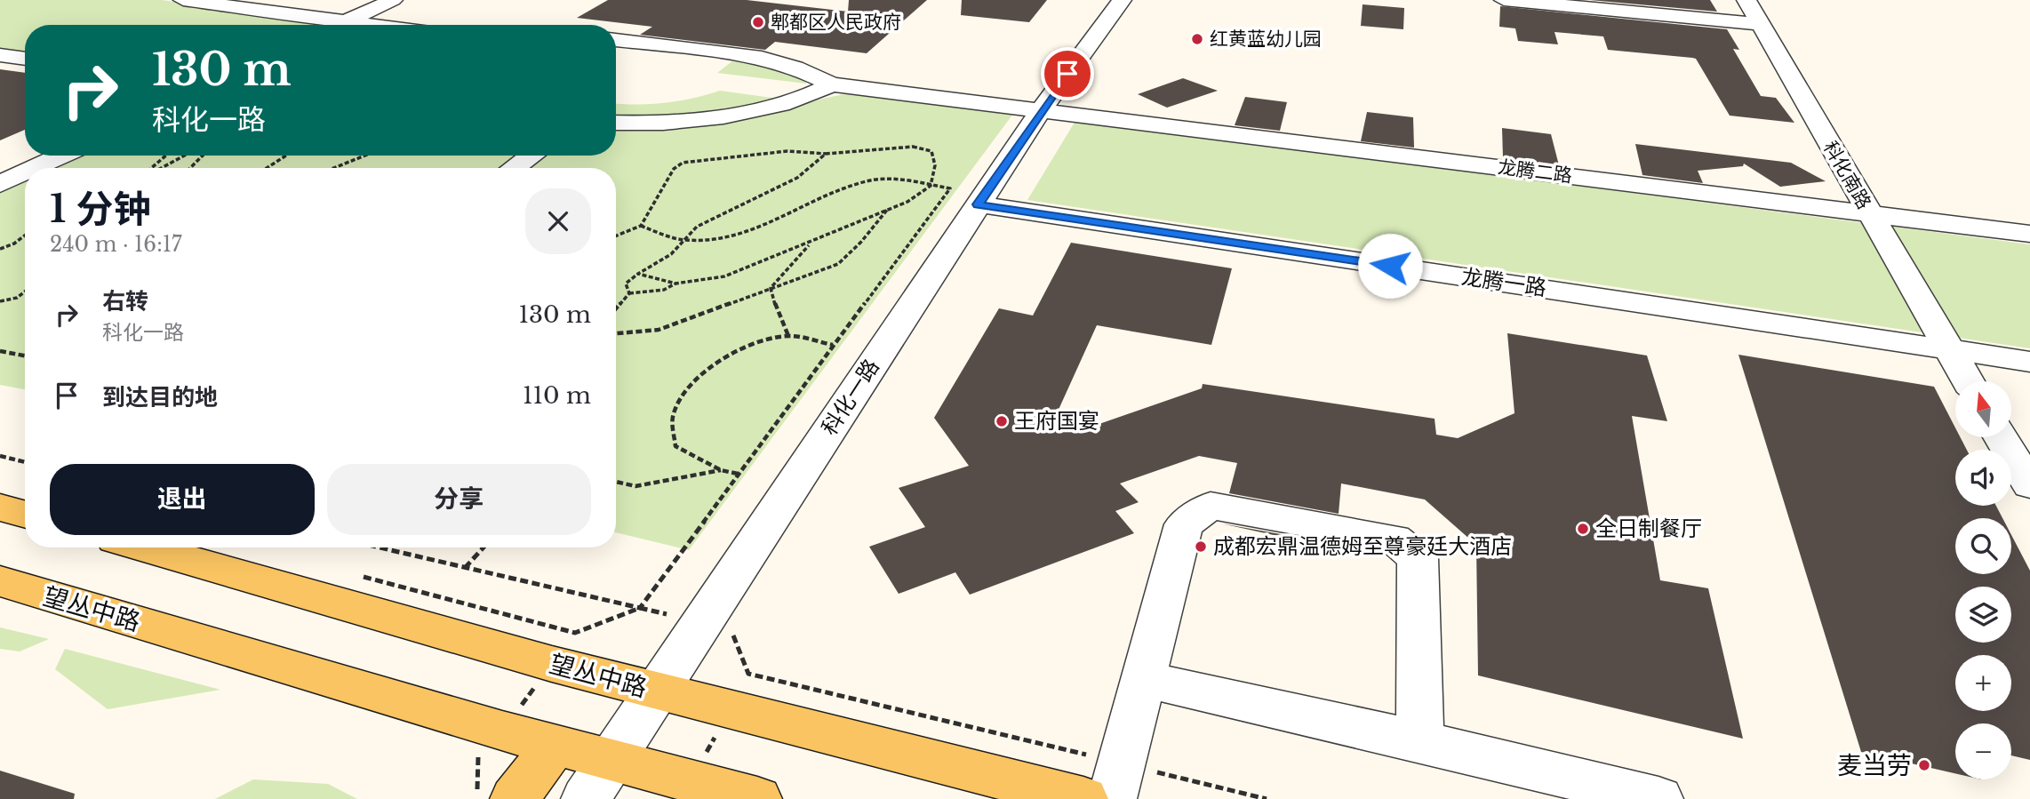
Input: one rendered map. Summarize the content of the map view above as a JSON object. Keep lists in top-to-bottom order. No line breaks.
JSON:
{"streets":{"main road":["望丛中路"],"street":["龙腾二路","科化南路","龙腾一路","科化一路"]},"crossings":[["龙腾二路","科化南路"],["龙腾二路","科化一路"],["科化南路","龙腾一路"],["龙腾一路","科化一路"],["科化一路","望丛中路"]],"places":["郫都区人民政府","红黄蓝幼儿园","王府国宴","全日制餐厅","成都宏鼎温德姆至尊豪廷大酒店","麦当劳"],"north":"top","page":{"turn":["130 m","科化一路"],"heading":["1 分钟","240 m · 16:17"],"list":[{"name":"右转","note":"科化一路","value":"130 m"},{"name":"到达目的地","value":"110 m"}],"map_buttons":["+","−"],"buttons":["退出","分享"]}}
